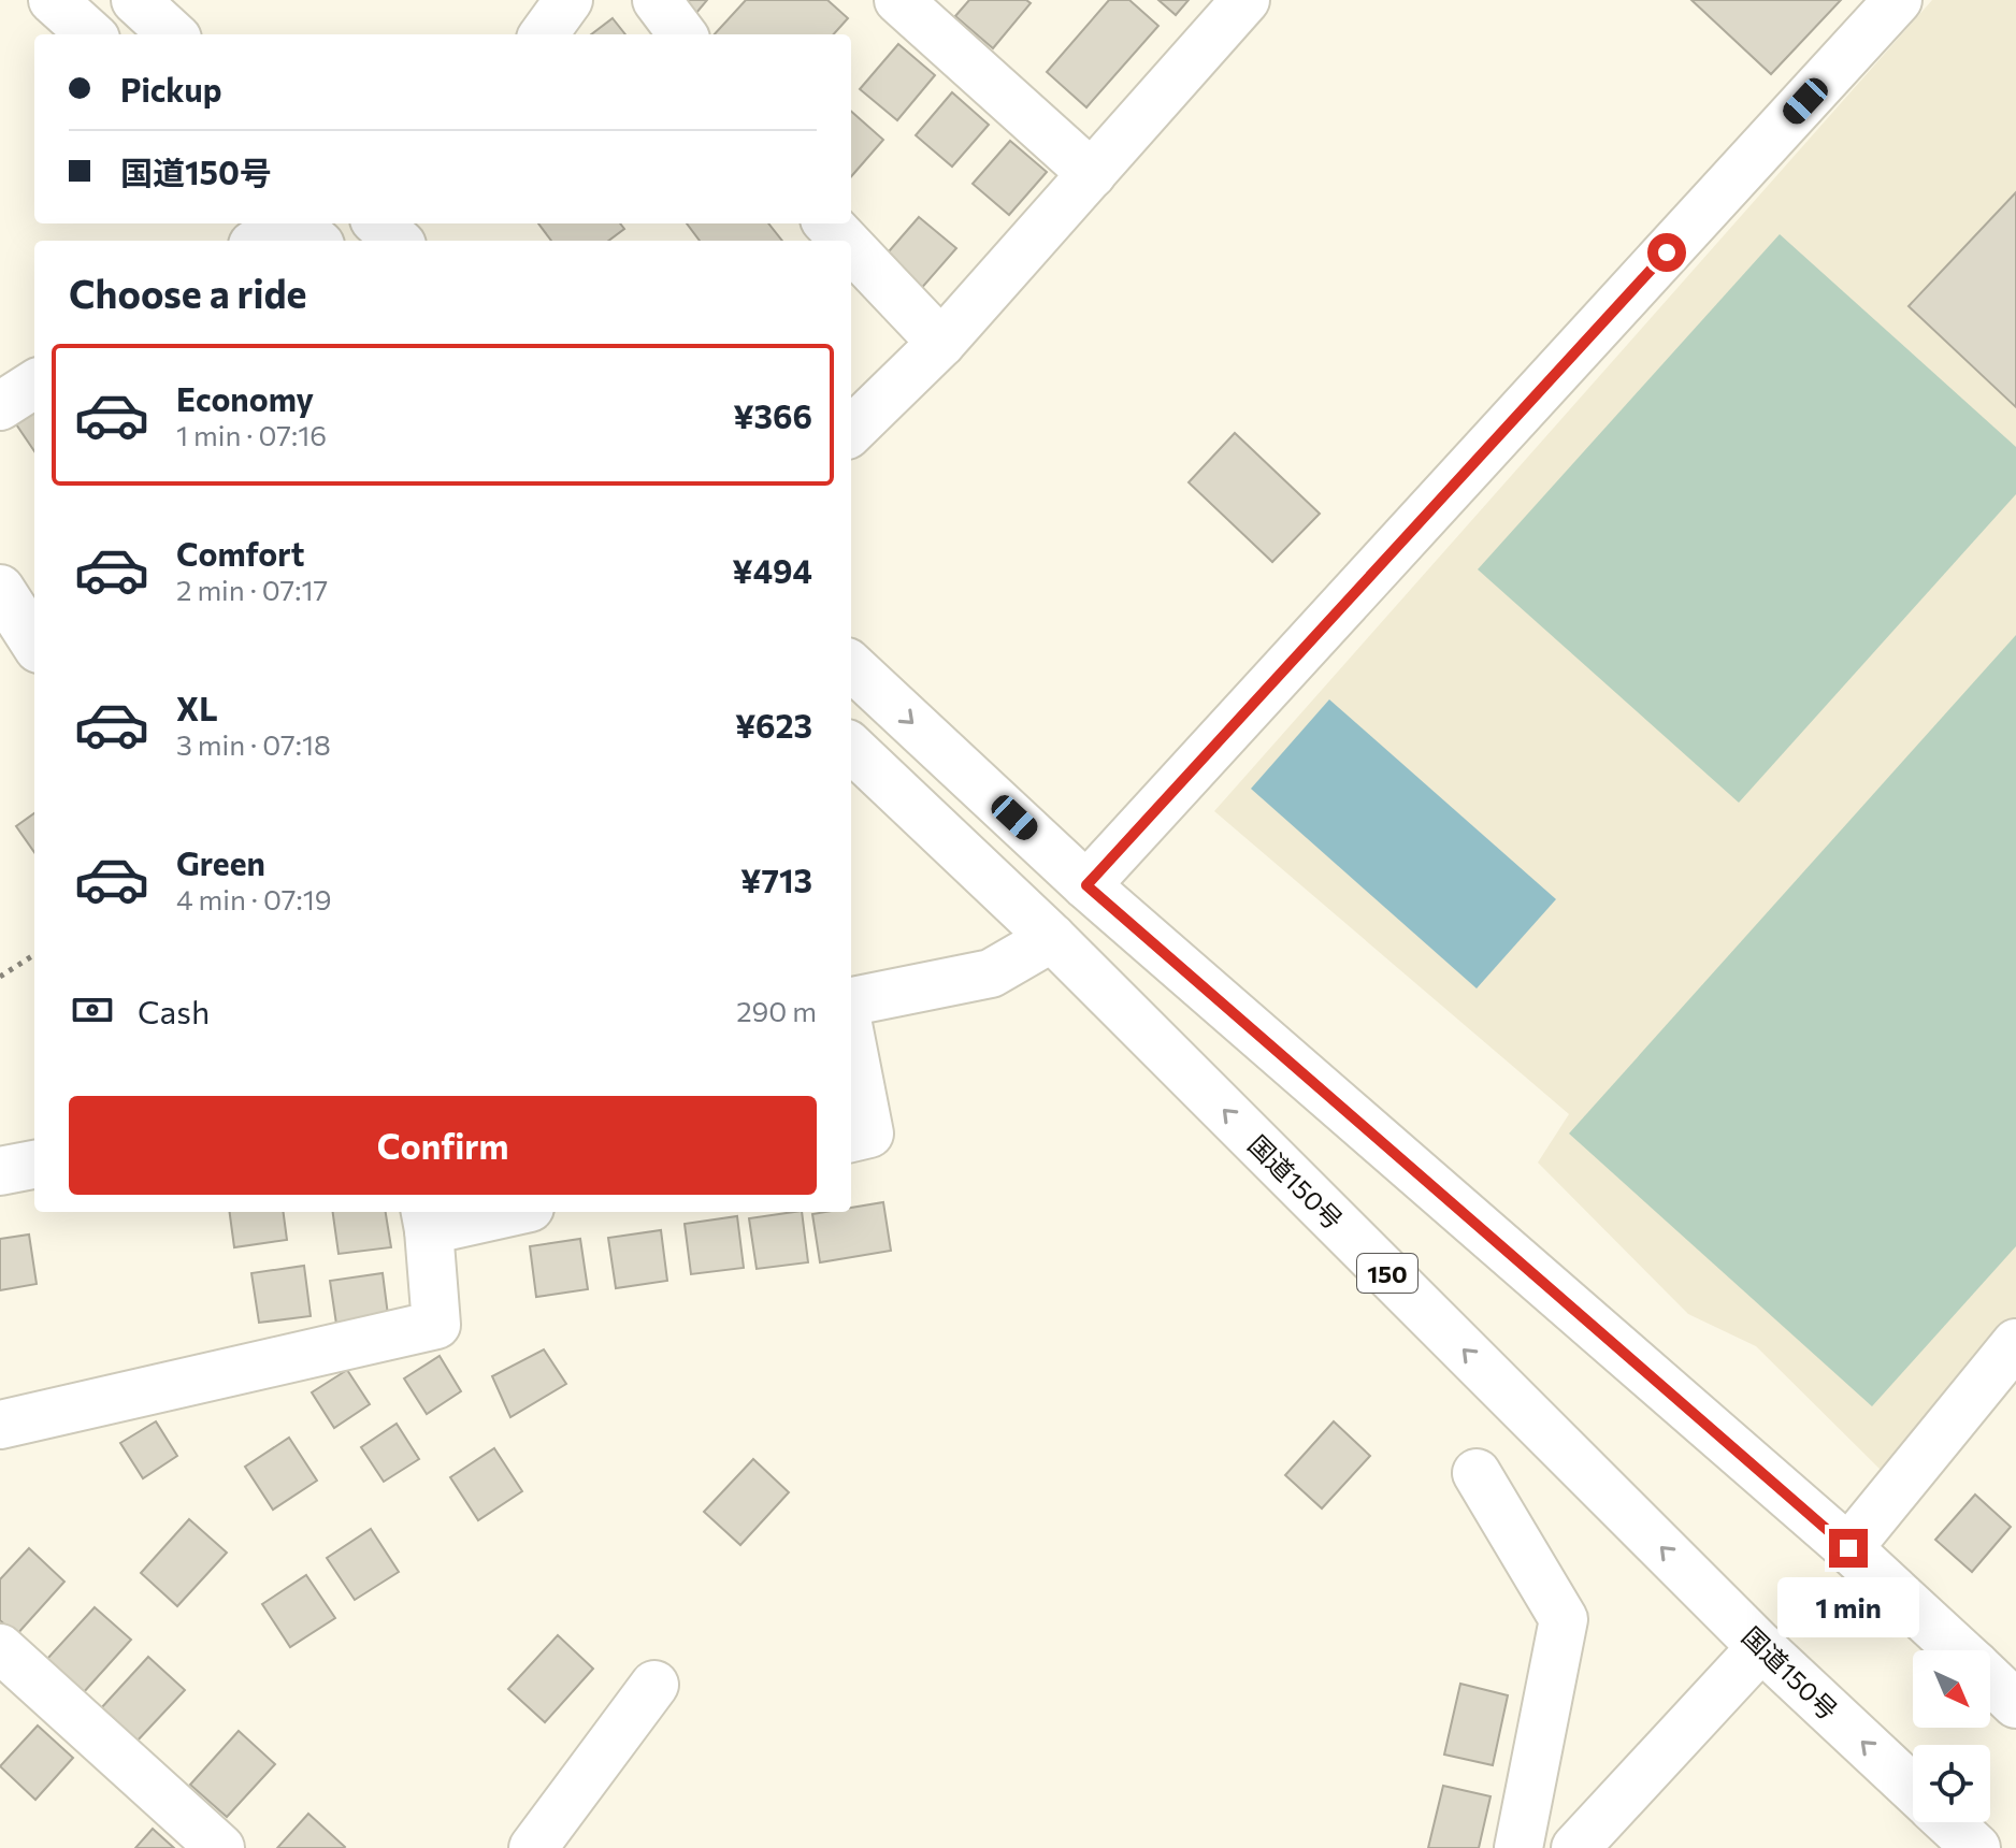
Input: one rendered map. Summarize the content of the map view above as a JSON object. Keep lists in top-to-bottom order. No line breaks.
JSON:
{"streets":{"main road":["国道150号","150"]},"north":"bottom right","page":{"banner":["Pickup","国道150号"],"heading":"Choose a ride","list":[{"name":"Economy","note":"1 min · 07:16","value":"¥366"},{"name":"Comfort","note":"2 min · 07:17","value":"¥494"},{"name":"XL","note":"3 min · 07:18","value":"¥623"},{"name":"Green","note":"4 min · 07:19","value":"¥713"}],"pay":["Cash","290 m"],"buttons":"Confirm","bubble":"1 min"}}
